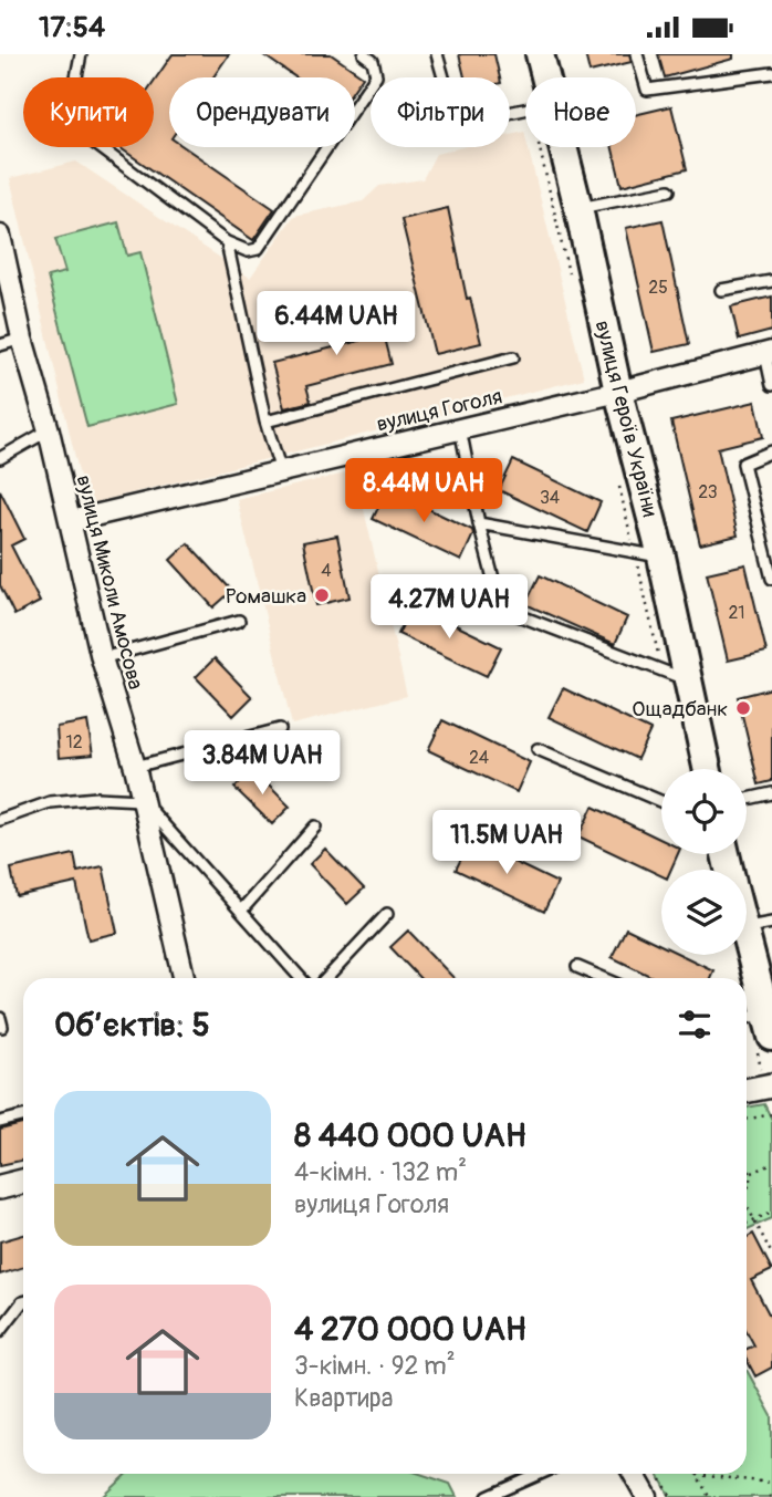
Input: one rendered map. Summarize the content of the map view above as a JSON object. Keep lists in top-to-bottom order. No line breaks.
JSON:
{"streets":{"main road":["вулиця Героїв України"],"street":["вулиця Гоголя","вулиця Миколи Амосова"]},"crossings":[["вулиця Гоголя","вулиця Героїв України"],["вулиця Гоголя","вулиця Миколи Амосова"]],"places":["Ромашка","Ощадбанк"],"house_numbers":["25","23","34","4","21","12","24"],"page":{"status":"17:54","chip":["Купити","Орендувати","Фільтри","Нове"],"price":["6.44M UAH","8.44M UAH","4.27M UAH","3.84M UAH","11.5M UAH"],"heading":"Об’єктів: 5","list":[{"name":"8 440 000 UAH","note":"4-кімн. · 132 m² · вулиця Гоголя"},{"name":"4 270 000 UAH","note":"3-кімн. · 92 m² · Квартира"}]}}
